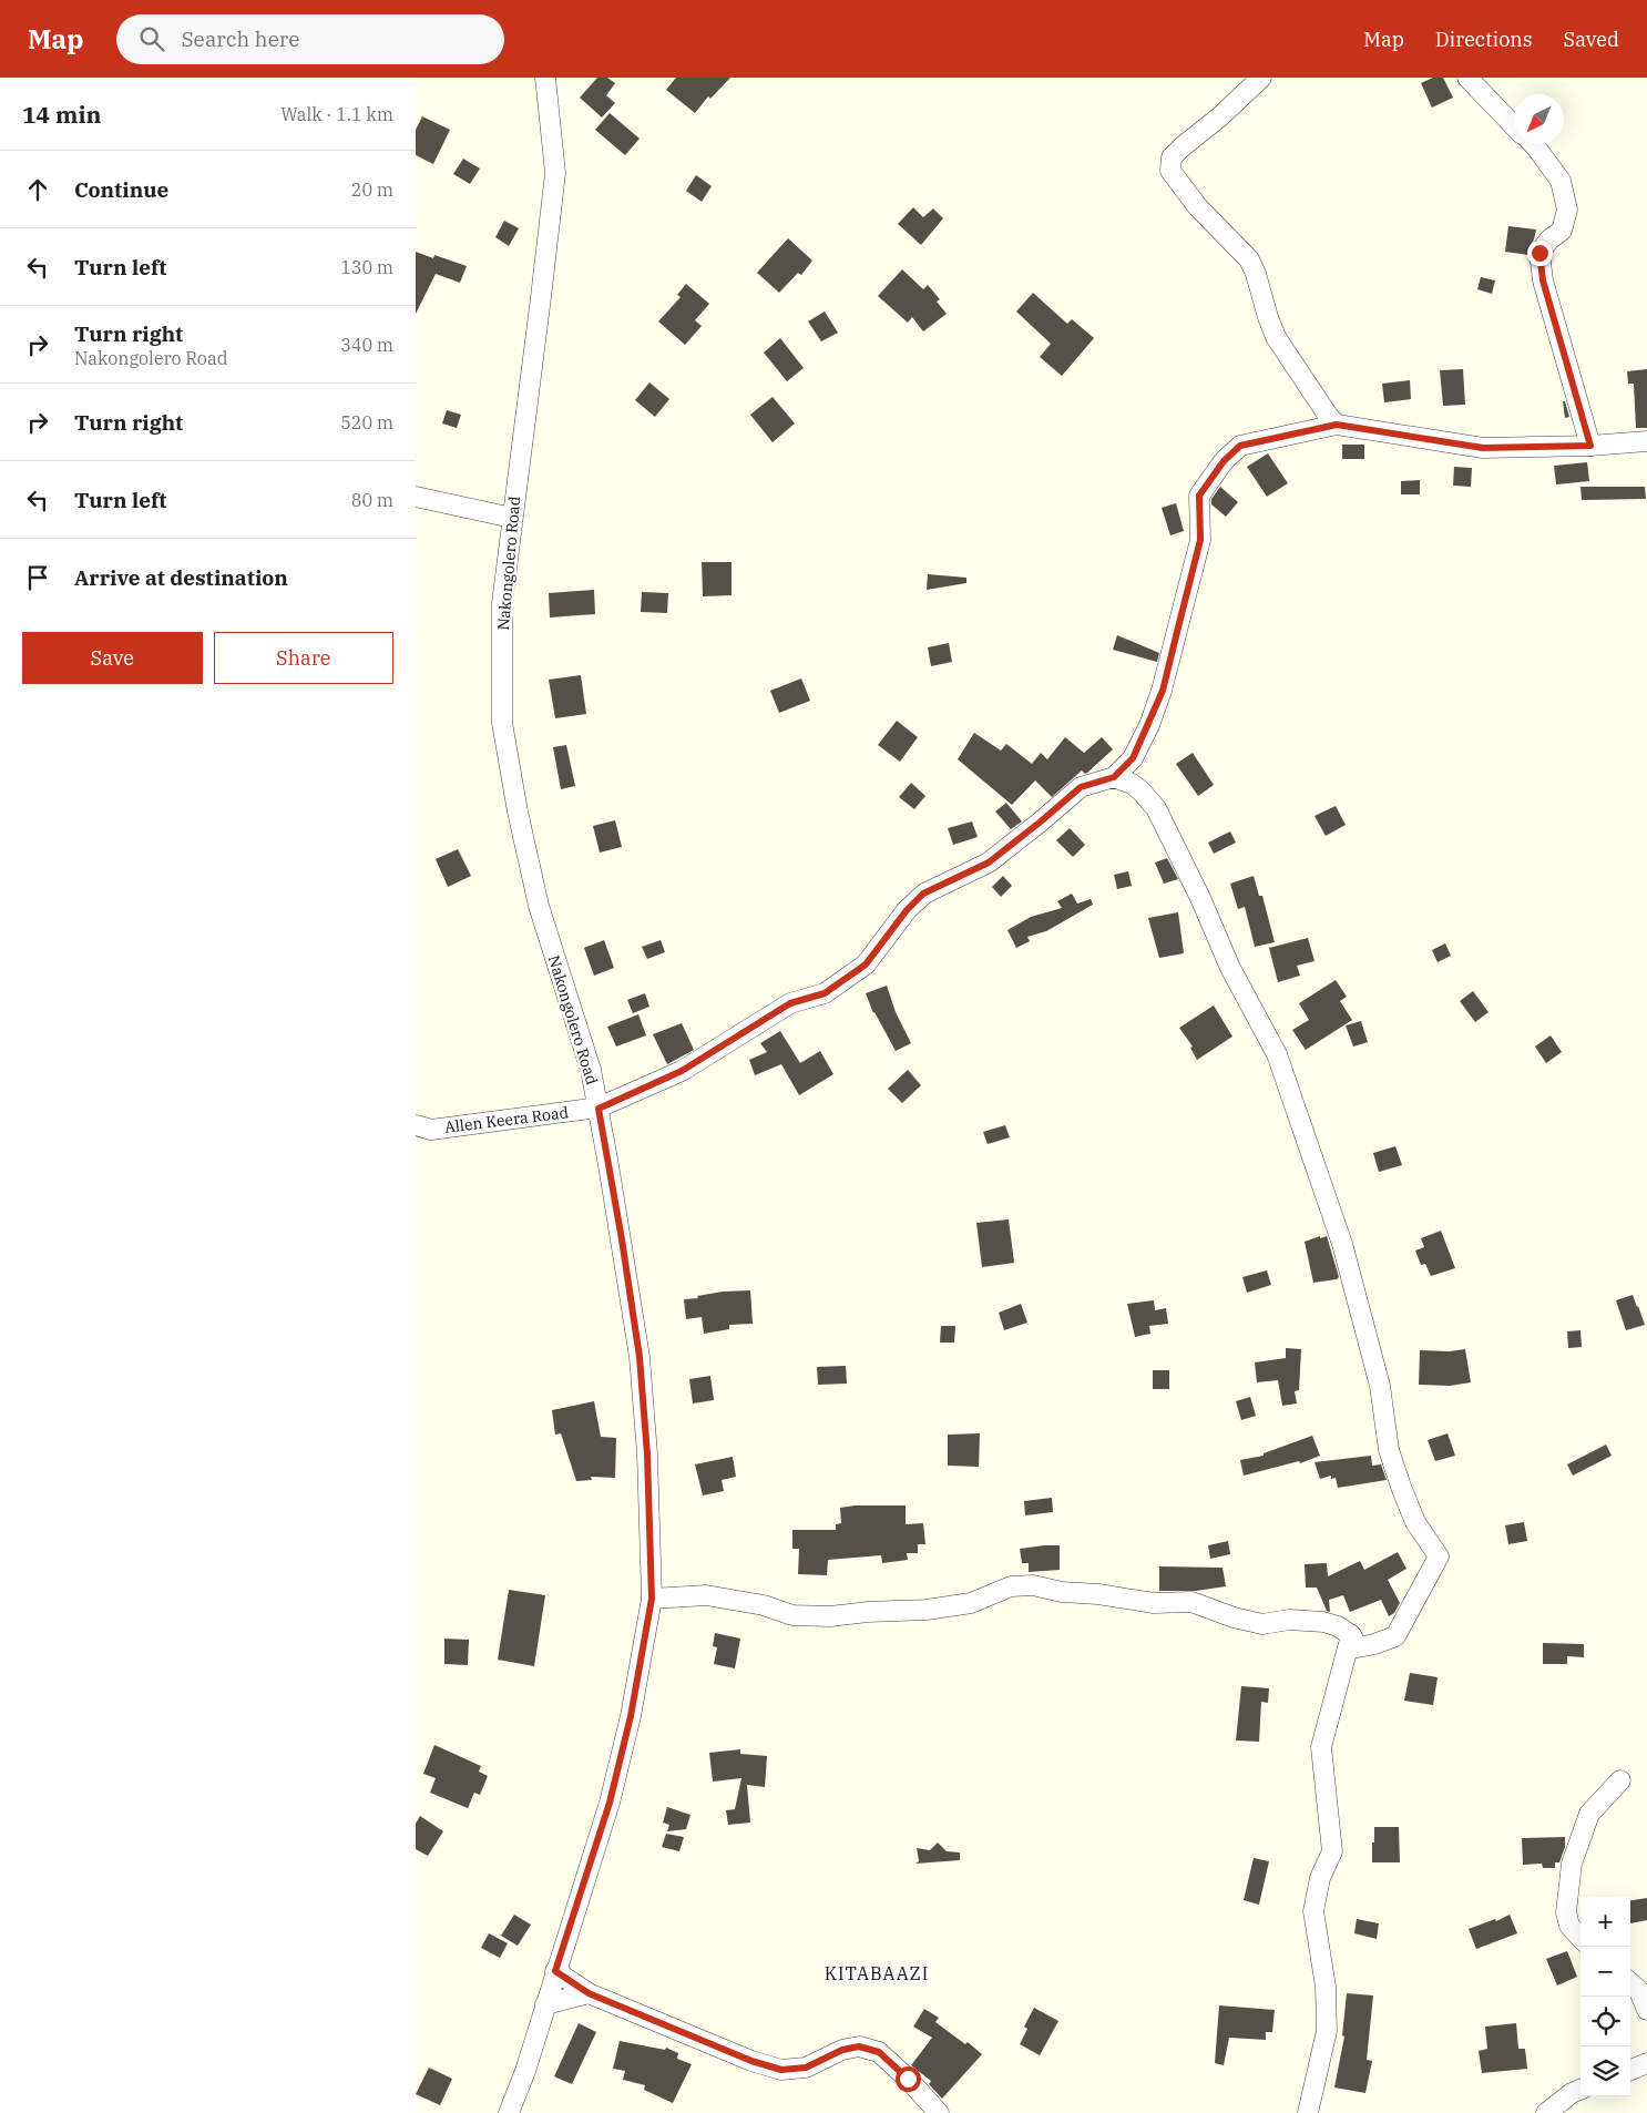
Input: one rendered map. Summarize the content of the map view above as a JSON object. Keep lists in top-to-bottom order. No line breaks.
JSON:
{"streets":{"street":["Nakongolero Road","Allen Keera Road"]},"crossings":[["Nakongolero Road","Allen Keera Road"]],"districts":["KITABAAZI"],"north":"bottom left","page":{"header":"Map","search":"Search here","nav":["Map","Directions","Saved"],"heading":["14 min","Walk · 1.1 km"],"list":[["Continue","20 m"],["Turn left","130 m"],["Turn right","Nakongolero Road","340 m"],["Turn right","520 m"],["Turn left","80 m"],"Arrive at destination"],"buttons":["Save","Share"],"map_buttons":["+","−"]}}
